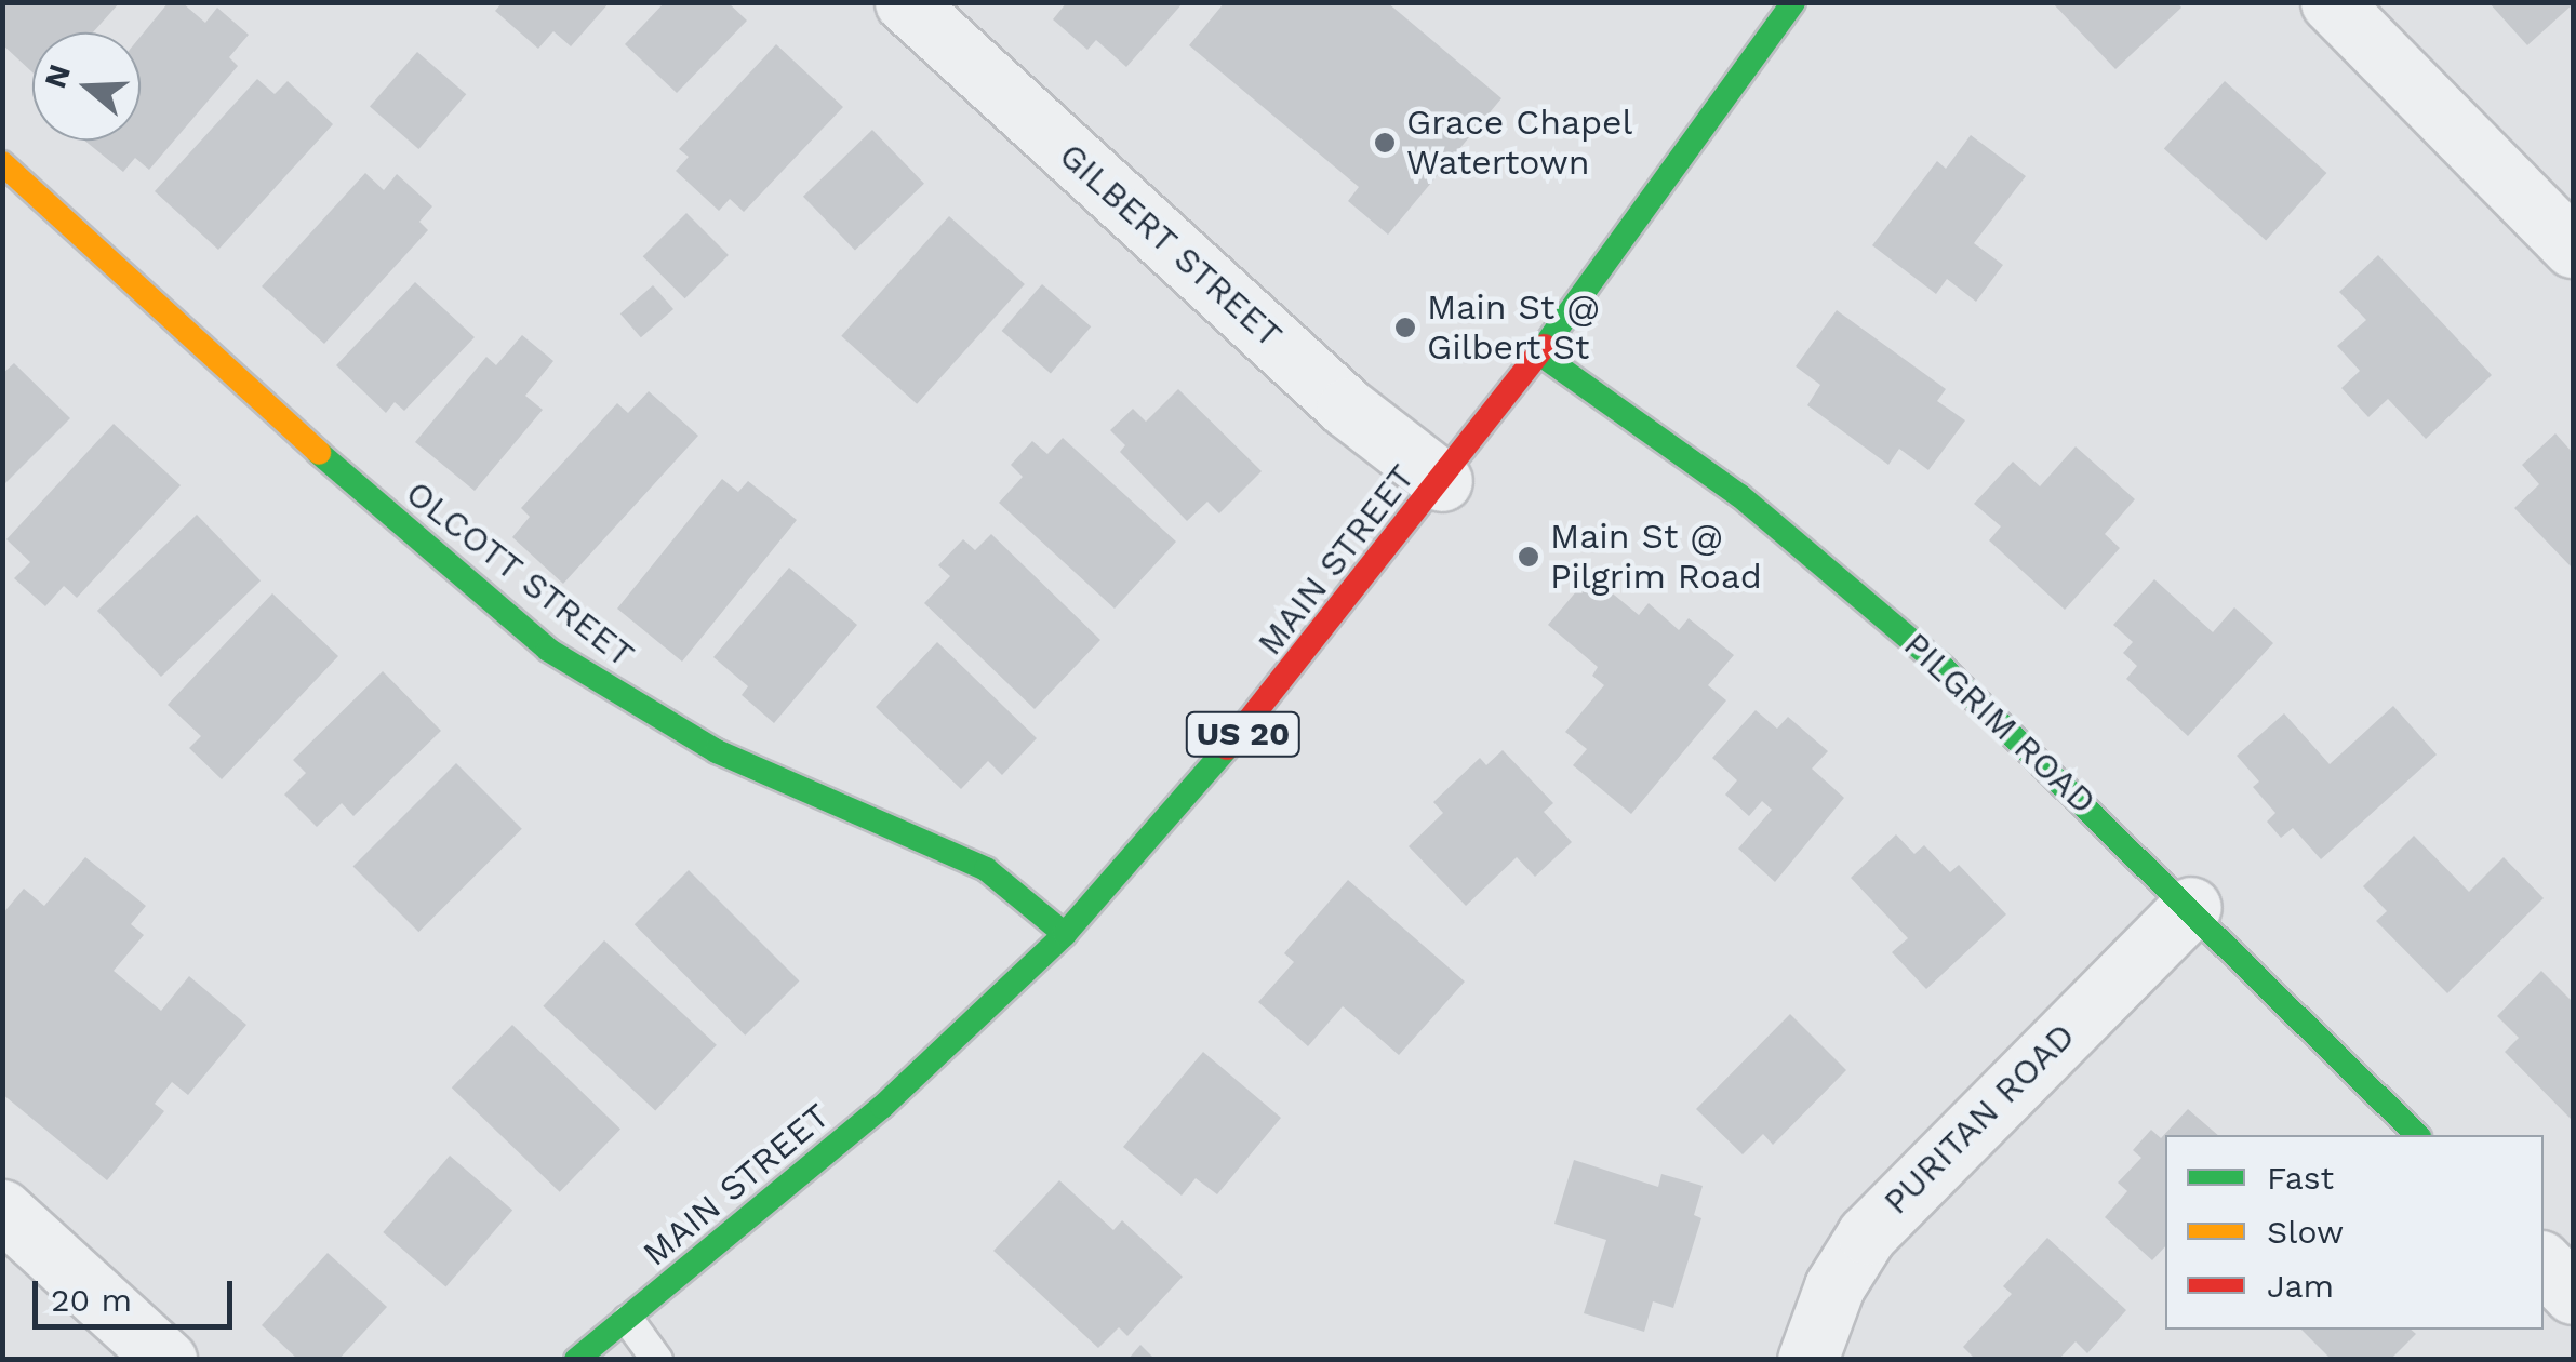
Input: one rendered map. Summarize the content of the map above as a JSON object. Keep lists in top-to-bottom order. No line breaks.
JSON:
{"streets":{"street":["GILBERT STREET","MAIN STREET","OLCOTT STREET","PILGRIM ROAD","US 20","PURITAN ROAD"]},"crossings":[["GILBERT STREET","MAIN STREET"],["MAIN STREET","OLCOTT STREET"],["MAIN STREET","PILGRIM ROAD"],["PILGRIM ROAD","PURITAN ROAD"]],"places":["Grace Chapel Watertown","Main St @ Gilbert St","Main St @ Pilgrim Road"],"legend":["Fast","Slow","Jam"],"scale_bar":"20 m","north":"left"}
